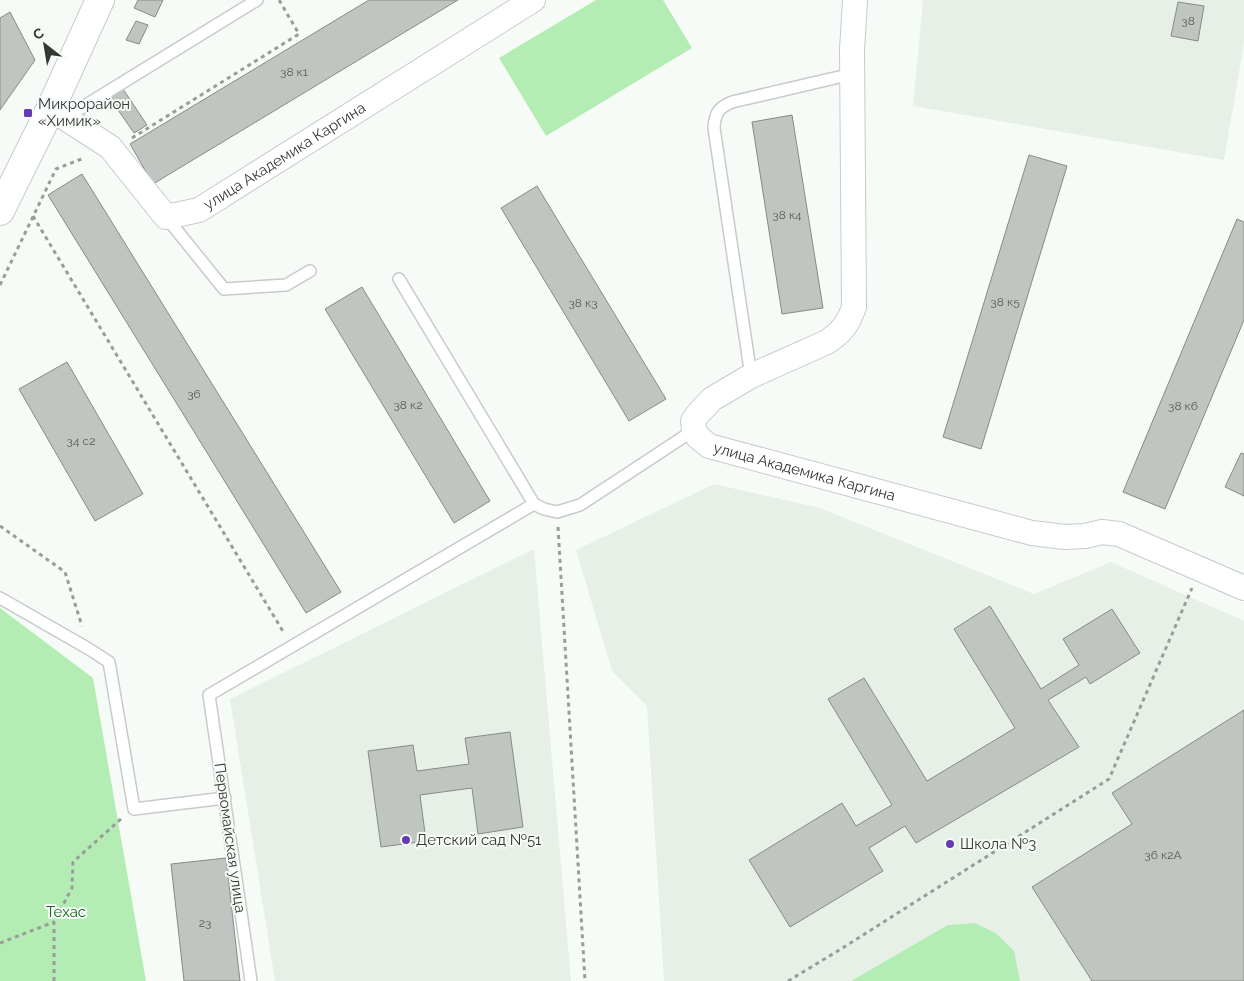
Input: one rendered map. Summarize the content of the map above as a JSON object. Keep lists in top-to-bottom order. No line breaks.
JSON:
{"streets":{"street":["улица Академика Каргина"],"lane":["Первомайская улица"]},"parks":["Техас"],"places":{"transit":["Микрорайон «Химик»"],"other":["Детский сад №51","Школа №3"]},"house_numbers":["38","38 к1","38 к4","38 к5","38 к3","36","38 к2","38 к6","34 с2","36 к2А","23"],"north":"top left"}
